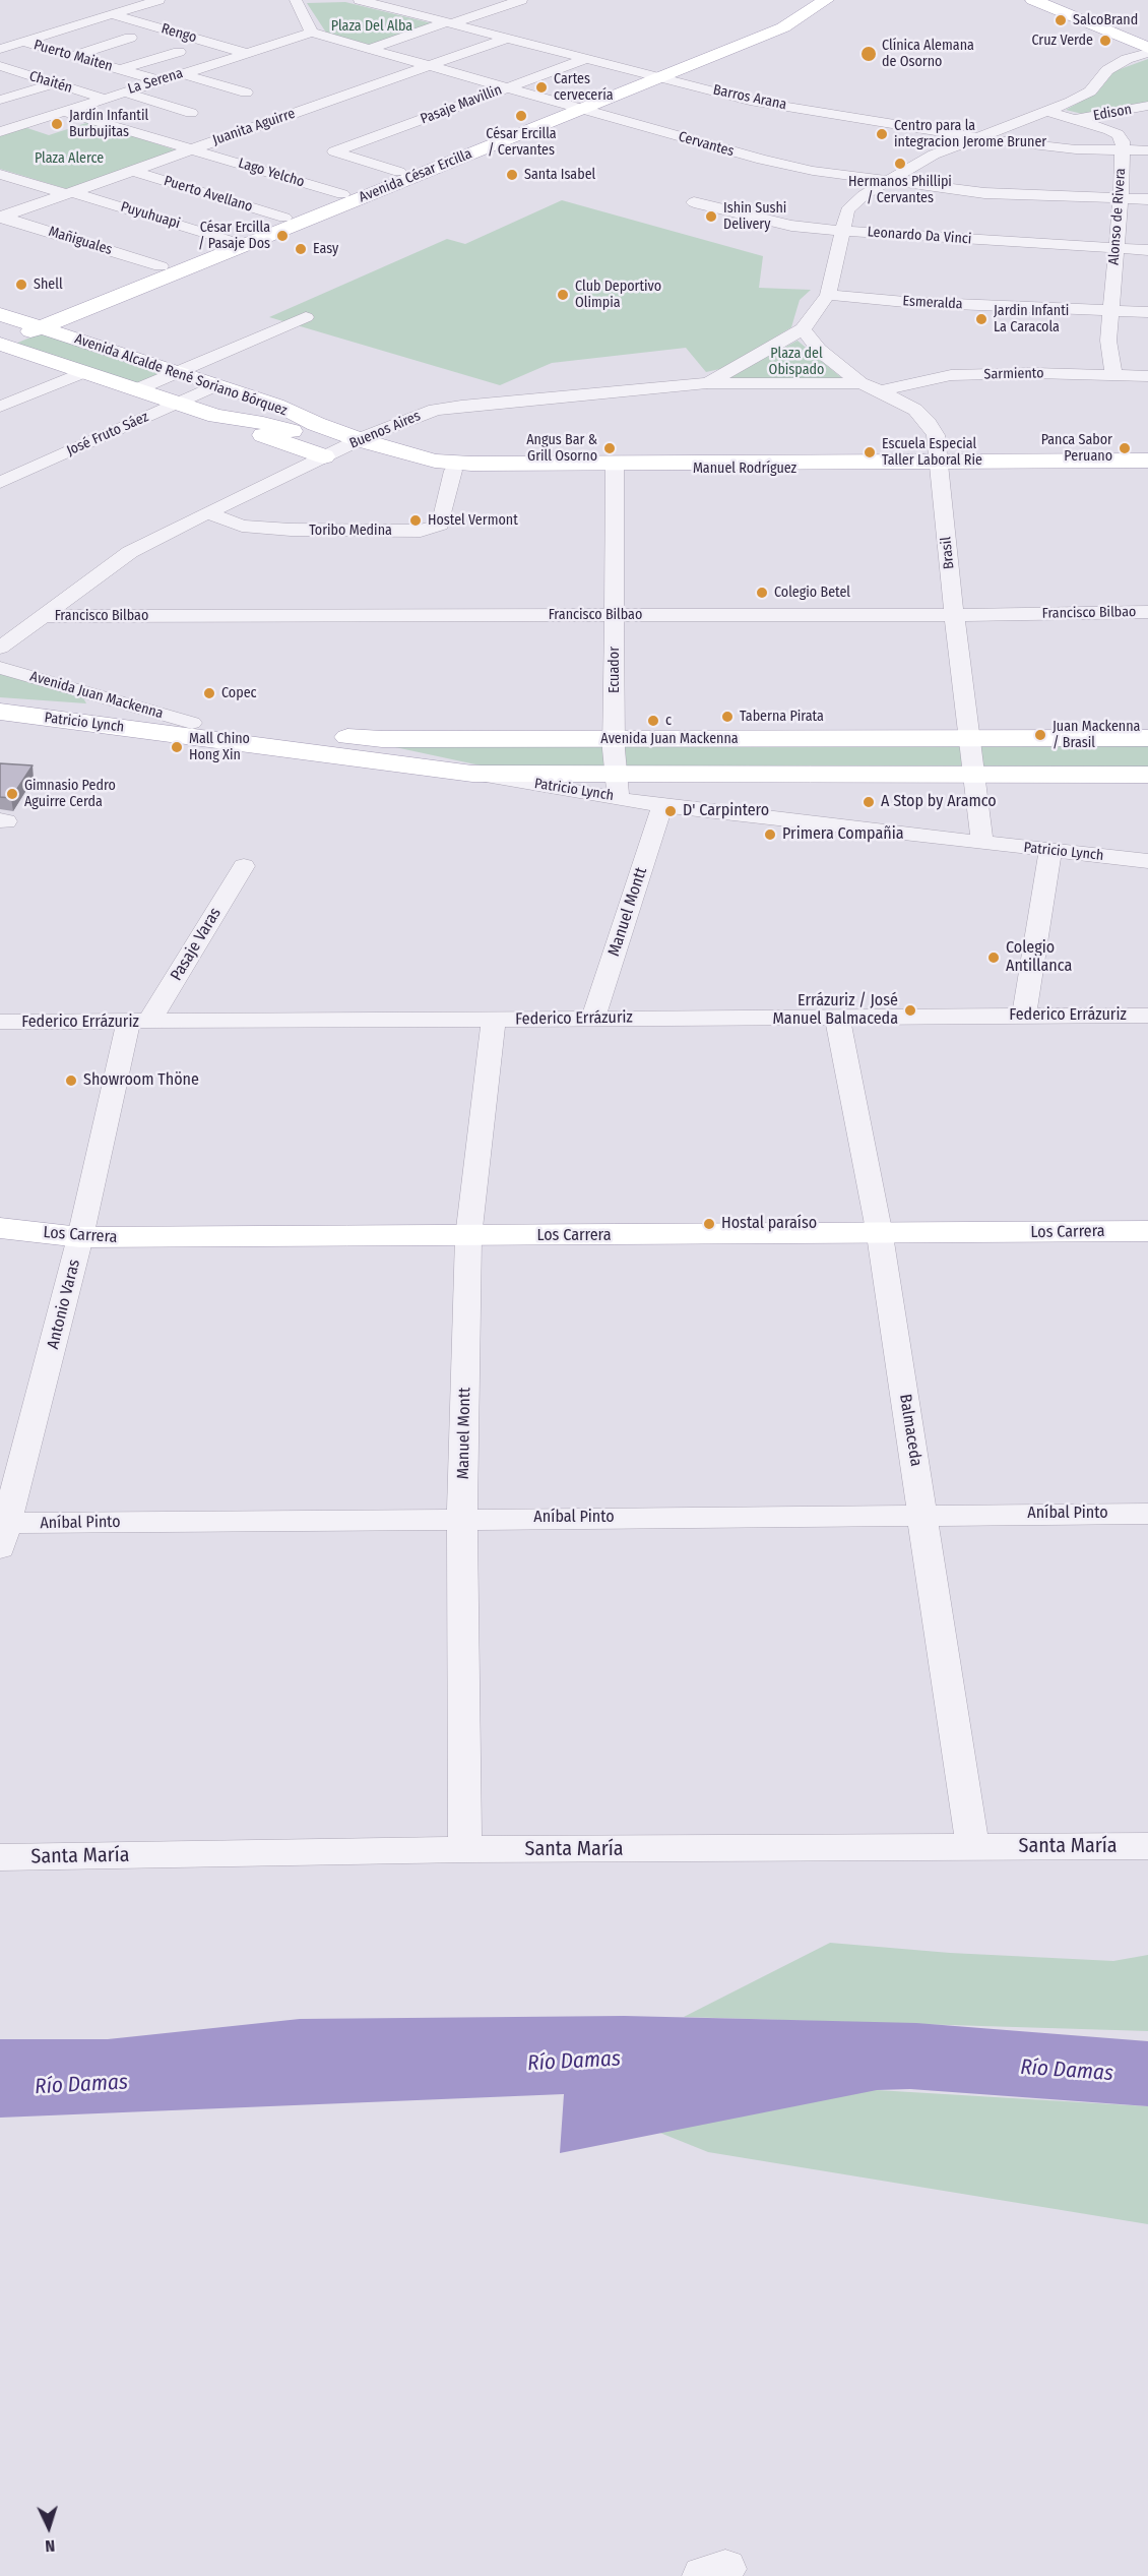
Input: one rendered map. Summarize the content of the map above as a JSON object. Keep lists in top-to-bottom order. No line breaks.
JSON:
{"streets":{"main road":["Avenida César Ercilla","Avenida Alcalde René Soriano Bórquez","Manuel Rodríguez","Avenida Juan Mackenna","Patricio Lynch","Los Carrera"],"street":["Rengo","Puerto Maiten","La Serena","Chaitén","Barros Arana","Pasaje Mavillin","Edison","Juanita Aguirre","Cervantes","Lago Yelcho","Puerto Avellano","Puyuhuapi","Alonso de Rivera","Leonardo Da Vinci","Mañiguales","Esmeralda","Sarmiento","Buenos Aires","José Fruto Sáez","Toribo Medina","Brasil","Francisco Bilbao","Ecuador","Manuel Montt","Pasaje Varas","Federico Errázuriz","Antonio Varas","Balmaceda","Aníbal Pinto","Santa María"]},"crossings":[["Rengo","La Serena"],["Puerto Maiten","La Serena"],["La Serena","Chaitén"],["La Serena","Cervantes"],["La Serena","Lago Yelcho"],["Barros Arana","Pasaje Mavillin"],["Barros Arana","Juanita Aguirre"],["Barros Arana","Avenida César Ercilla"],["Barros Arana","Alonso de Rivera"],["Pasaje Mavillin","Cervantes"],["Pasaje Mavillin","Avenida César Ercilla"],["Edison","Alonso de Rivera"],["Juanita Aguirre","Cervantes"],["Juanita Aguirre","Lago Yelcho"],["Juanita Aguirre","Puerto Avellano"],["Juanita Aguirre","Puyuhuapi"],["Juanita Aguirre","Mañiguales"],["Cervantes","Avenida César Ercilla"],["Cervantes","Alonso de Rivera"],["Lago Yelcho","Avenida César Ercilla"],["Avenida César Ercilla","Puerto Avellano"],["Avenida César Ercilla","Puyuhuapi"],["Avenida César Ercilla","Mañiguales"],["Avenida César Ercilla","Avenida Alcalde René Soriano Bórquez"],["Alonso de Rivera","Leonardo Da Vinci"],["Alonso de Rivera","Esmeralda"],["Alonso de Rivera","Sarmiento"],["Sarmiento","Brasil"],["Avenida Alcalde René Soriano Bórquez","Buenos Aires"],["Avenida Alcalde René Soriano Bórquez","José Fruto Sáez"],["Avenida Alcalde René Soriano Bórquez","Manuel Rodríguez"],["Buenos Aires","Manuel Rodríguez"],["Buenos Aires","Toribo Medina"],["Buenos Aires","Brasil"],["Buenos Aires","Francisco Bilbao"],["Manuel Rodríguez","Toribo Medina"],["Manuel Rodríguez","Brasil"],["Manuel Rodríguez","Ecuador"],["Brasil","Francisco Bilbao"],["Brasil","Avenida Juan Mackenna"],["Brasil","Patricio Lynch"],["Francisco Bilbao","Ecuador"],["Ecuador","Avenida Juan Mackenna"],["Ecuador","Patricio Lynch"],["Patricio Lynch","Manuel Montt"],["Manuel Montt","Federico Errázuriz"],["Manuel Montt","Los Carrera"],["Manuel Montt","Aníbal Pinto"],["Manuel Montt","Santa María"],["Pasaje Varas","Federico Errázuriz"],["Pasaje Varas","Antonio Varas"],["Federico Errázuriz","Antonio Varas"],["Federico Errázuriz","Balmaceda"],["Los Carrera","Antonio Varas"],["Los Carrera","Balmaceda"],["Antonio Varas","Aníbal Pinto"],["Balmaceda","Aníbal Pinto"],["Balmaceda","Santa María"]],"water":["Río Damas"],"parks":["Plaza Del Alba","Plaza Alerce","Plaza del Obispado"],"places":["SalcoBrand","Cruz Verde","Clínica Alemana de Osorno","Cartes cervecería","César Ercilla / Cervantes","Jardín Infantil Burbujitas","Centro para la integracion Jerome Bruner","Hermanos Phillipi / Cervantes","Santa Isabel","Ishin Sushi Delivery","César Ercilla / Pasaje Dos","Easy","Shell","Club Deportivo Olimpia","Jardin Infanti La Caracola","Angus Bar & Grill Osorno","Panca Sabor Peruano","Escuela Especial Taller Laboral Rie","Hostel Vermont","Colegio Betel","Copec","Taberna Pirata","c","Juan Mackenna / Brasil","Mall Chino Hong Xin","Gimnasio Pedro Aguirre Cerda","A Stop by Aramco","D' Carpintero","Primera Compañia","Colegio Antillanca","Errázuriz / José Manuel Balmaceda","Showroom Thöne","Hostal paraíso"],"north":"bottom"}
